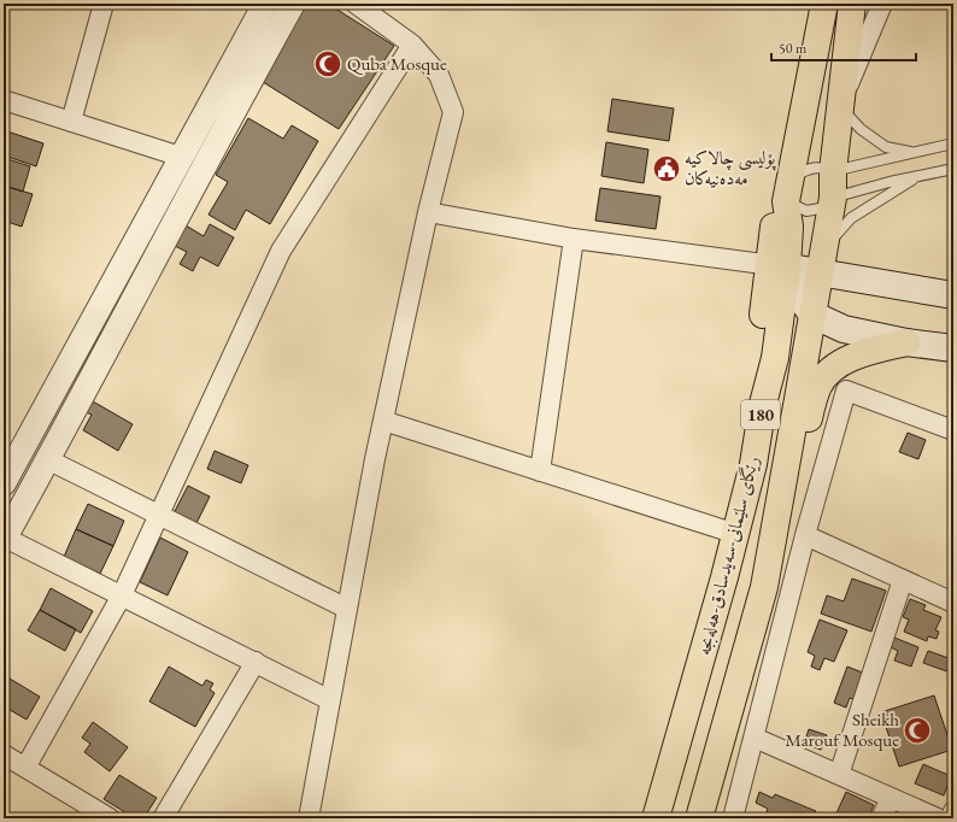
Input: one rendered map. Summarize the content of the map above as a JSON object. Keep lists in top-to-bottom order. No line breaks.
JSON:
{"streets":{"highway":["180","رێگای سلێمانی-سەیدسادق-هەلەبجە"]},"crossings":[["180","رێگای سلێمانی-سەیدسادق-هەلەبجە"]],"places":{"mosque":["Quba Mosque","Sheikh Marouf Mosque"],"public building":["پۆلیسی چالاکیە مەدەنیەکان"]},"scale_bar":"50 m"}
